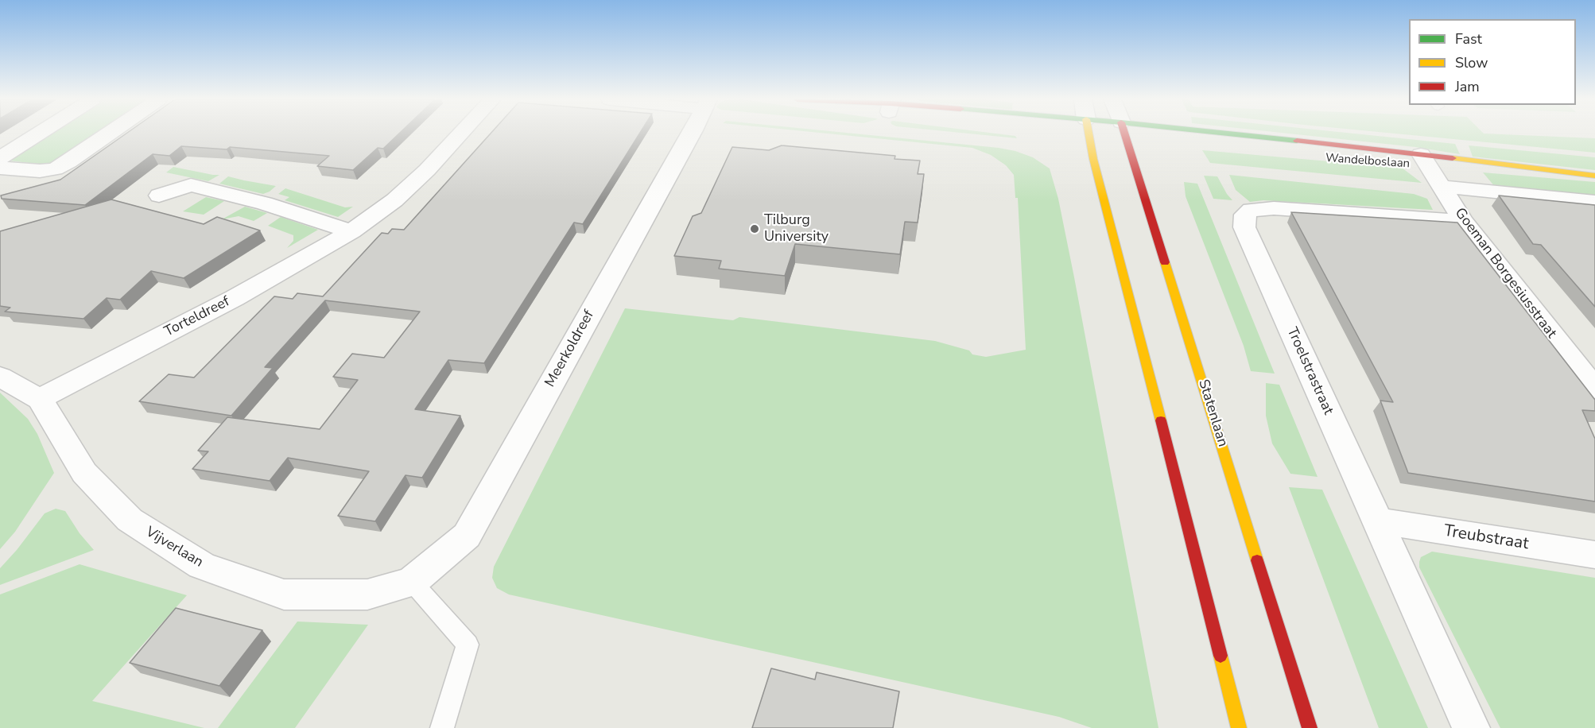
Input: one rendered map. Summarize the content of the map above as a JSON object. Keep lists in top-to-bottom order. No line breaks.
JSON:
{"streets":{"street":["Wandelboslaan","Goeman Borgesiusstraat","Torteldreef","Meerkoldreef","Troelstrastraat","Statenlaan","Treubstraat","Vijverlaan"]},"crossings":[["Wandelboslaan","Goeman Borgesiusstraat"],["Wandelboslaan","Statenlaan"],["Goeman Borgesiusstraat","Troelstrastraat"],["Torteldreef","Vijverlaan"],["Meerkoldreef","Vijverlaan"],["Troelstrastraat","Treubstraat"]],"places":["Tilburg University"],"legend":["Fast","Slow","Jam"]}
